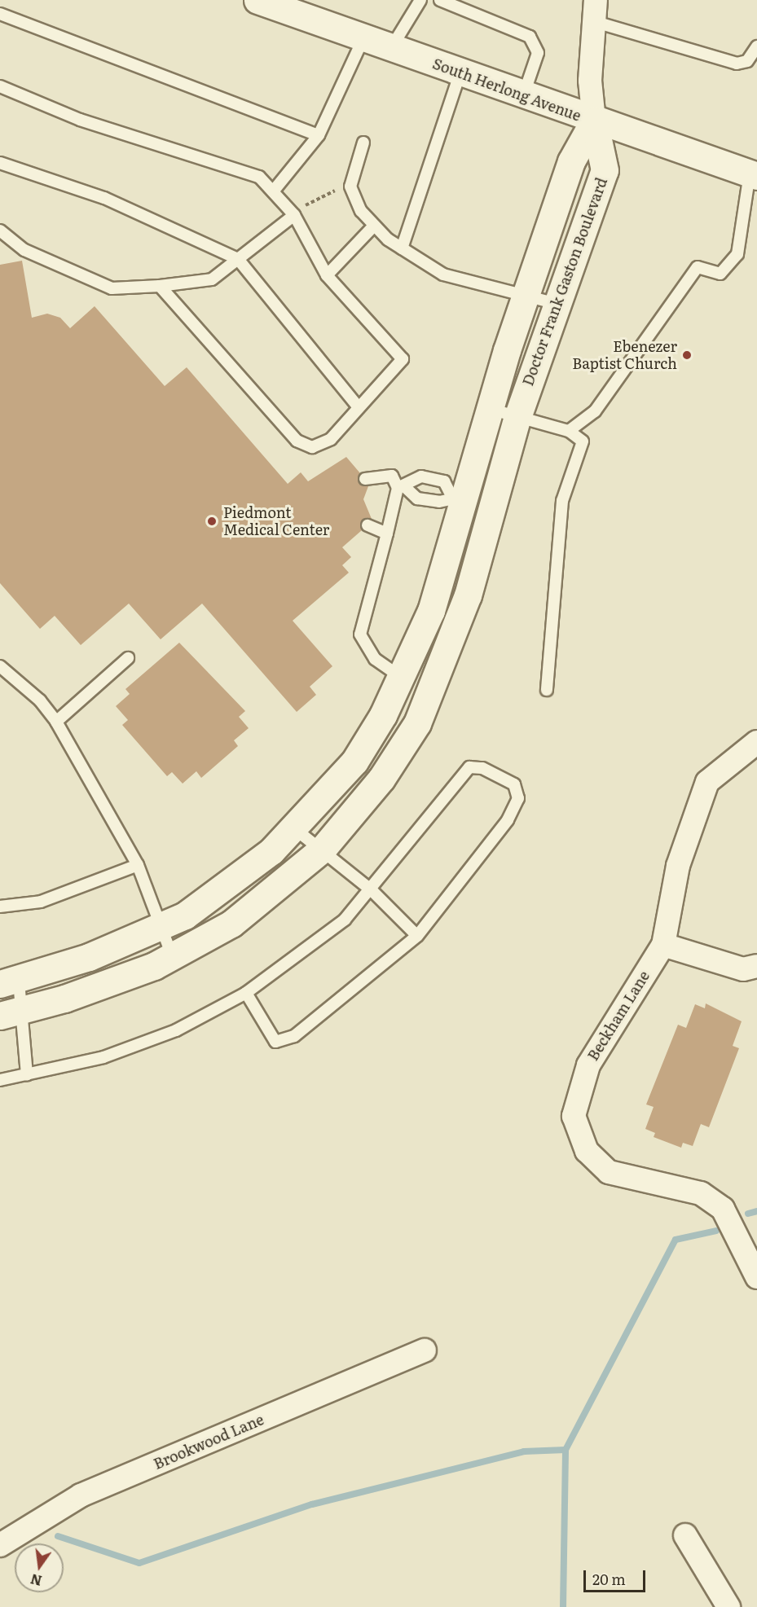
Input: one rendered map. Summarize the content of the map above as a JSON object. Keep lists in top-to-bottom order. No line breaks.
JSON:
{"streets":{"street":["South Herlong Avenue","Doctor Frank Gaston Boulevard","Beckham Lane","Brookwood Lane"]},"crossings":[["South Herlong Avenue","Doctor Frank Gaston Boulevard"]],"places":["Ebenezer Baptist Church","Piedmont Medical Center"],"scale_bar":"20 m","north":"bottom"}
